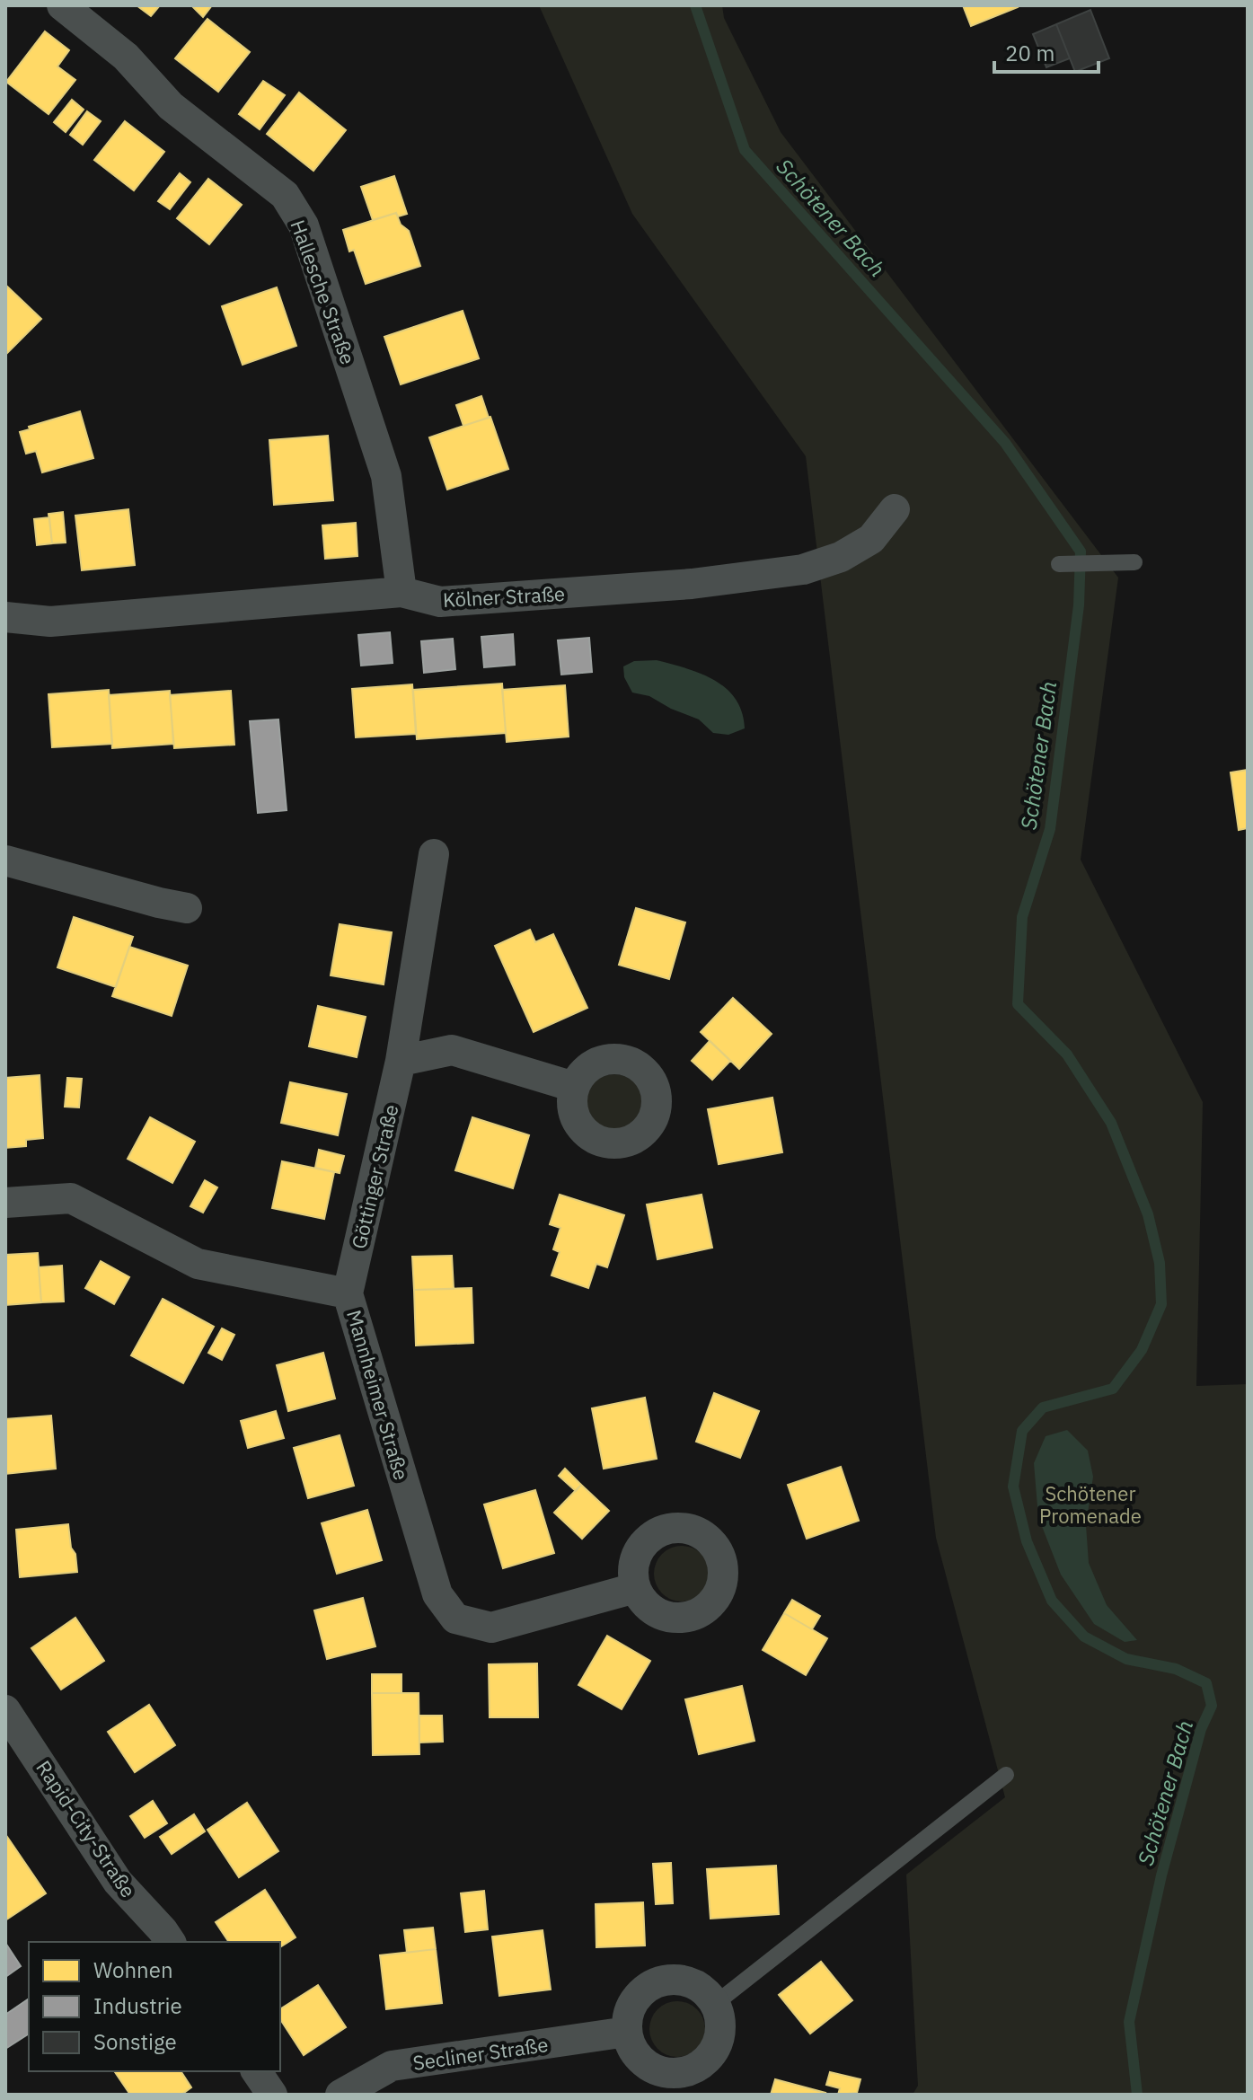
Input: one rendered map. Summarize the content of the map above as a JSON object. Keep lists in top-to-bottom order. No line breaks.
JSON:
{"streets":{"street":["Hallesche Straße","Kölner Straße","Göttinger Straße","Mannheimer Straße","Rapid-City-Straße","Secliner Straße"]},"crossings":[["Hallesche Straße","Kölner Straße"],["Göttinger Straße","Mannheimer Straße"]],"water":["Schötener Bach"],"parks":["Schötener Promenade"],"legend":["Wohnen","Industrie","Sonstige"],"scale_bar":"20 m"}
